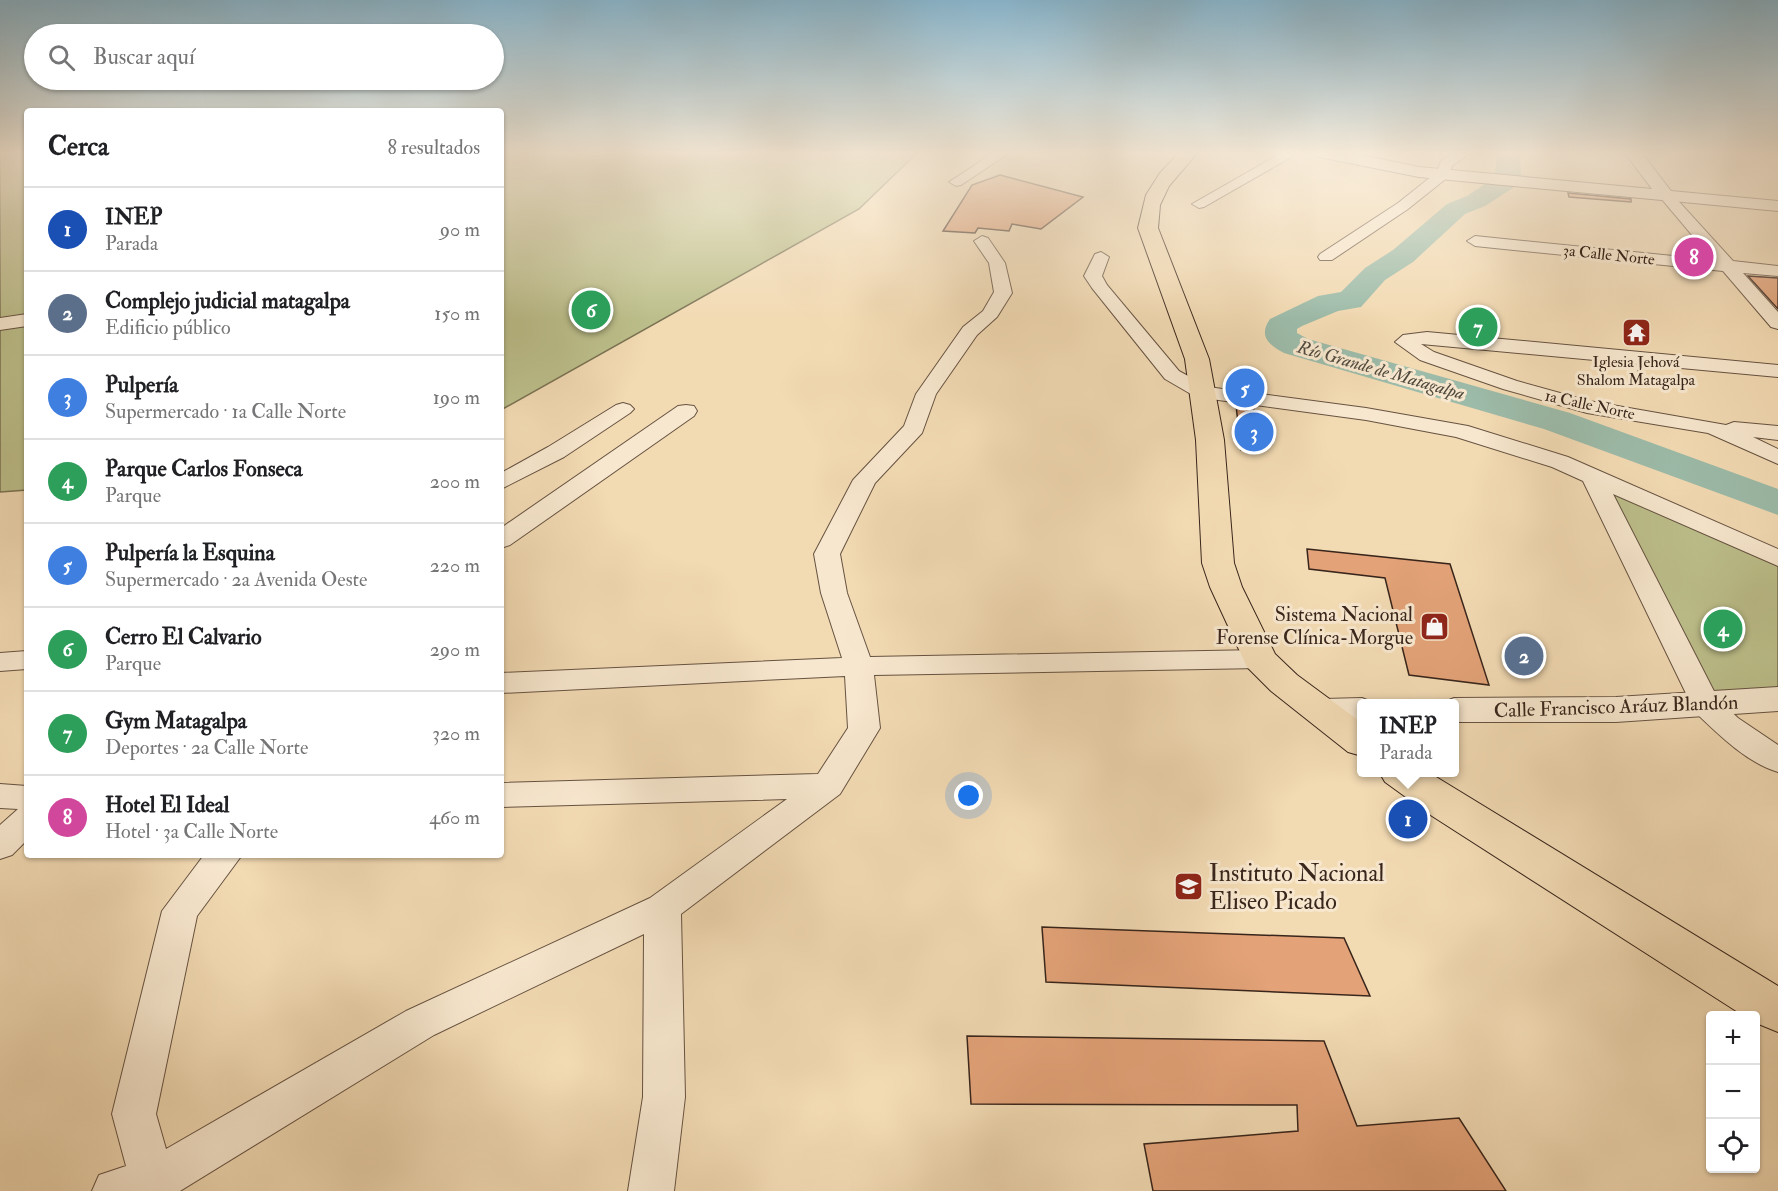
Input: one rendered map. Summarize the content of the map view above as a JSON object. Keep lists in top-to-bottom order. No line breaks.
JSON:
{"streets":{"street":["3a Calle Norte","1a Calle Norte","Calle Francisco Aráuz Blandón"]},"water":["Río Grande de Matagalpa"],"places":{"temple":["Iglesia Jehová Shalom Matagalpa"],"shop":["Sistema Nacional Forense Clínica-Morgue"],"school or university":["Instituto Nacional Eliseo Picado"]},"page":{"search":"Buscar aquí","heading":["Cerca","8 resultados"],"list":[{"mark":"1","name":"INEP","note":"Parada","value":"90 m"},{"mark":"2","name":"Complejo judicial matagalpa","note":"Edificio público","value":"150 m"},{"mark":"3","name":"Pulpería","note":"Supermercado · 1a Calle Norte","value":"190 m"},{"mark":"4","name":"Parque Carlos Fonseca","note":"Parque","value":"200 m"},{"mark":"5","name":"Pulpería la Esquina","note":"Supermercado · 2a Avenida Oeste","value":"220 m"},{"mark":"6","name":"Cerro El Calvario","note":"Parque","value":"290 m"},{"mark":"7","name":"Gym Matagalpa","note":"Deportes · 2a Calle Norte","value":"320 m"},{"mark":"8","name":"Hotel El Ideal","note":"Hotel · 3a Calle Norte","value":"460 m"}],"pins":["8","6","7","5","3","4","2","1"],"popup":["INEP","Parada"],"map_buttons":["+","−"]}}
